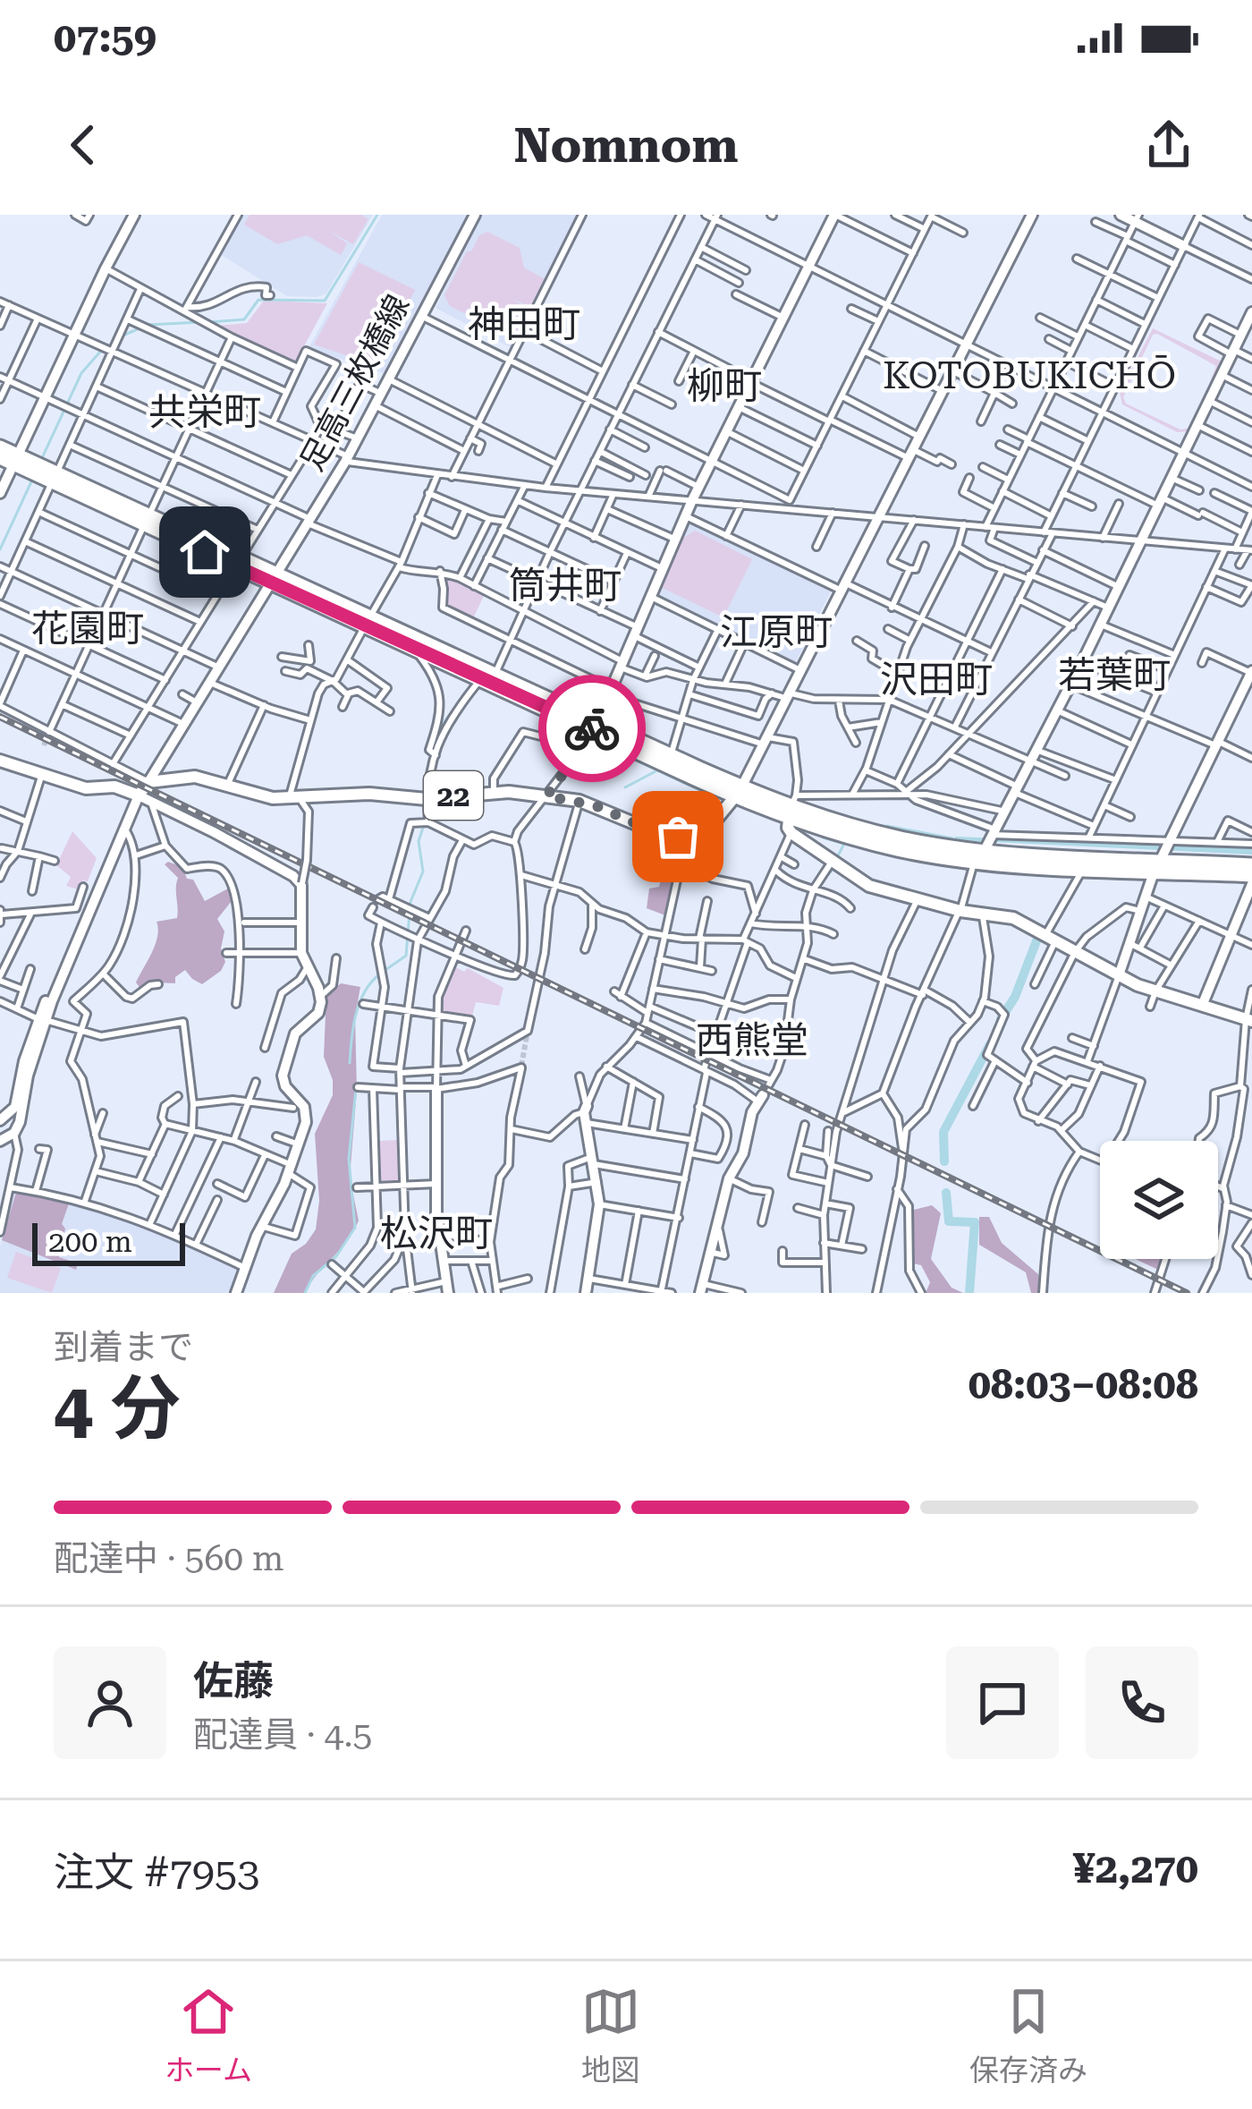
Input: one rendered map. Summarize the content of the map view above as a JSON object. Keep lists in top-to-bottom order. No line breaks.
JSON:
{"streets":{"main road":["22"],"street":["足高三枚橋線"]},"crossings":[["足高三枚橋線","22"]],"districts":["神田町","KOTOBUKICHŌ","柳町","共栄町","筒井町","花園町","江原町","若葉町","沢田町","西熊堂","松沢町"],"scale_bar":"200 m","page":{"status":"07:59","header":"Nomnom","scale":"200 m","heading":["4 分","到着まで","08:03–08:08"],"panel":["佐藤","配達員 · 4.5","注文 #7953","¥2,270"],"bar":"配達中 · 560 m","tabs":["ホーム","地図","保存済み"]}}
